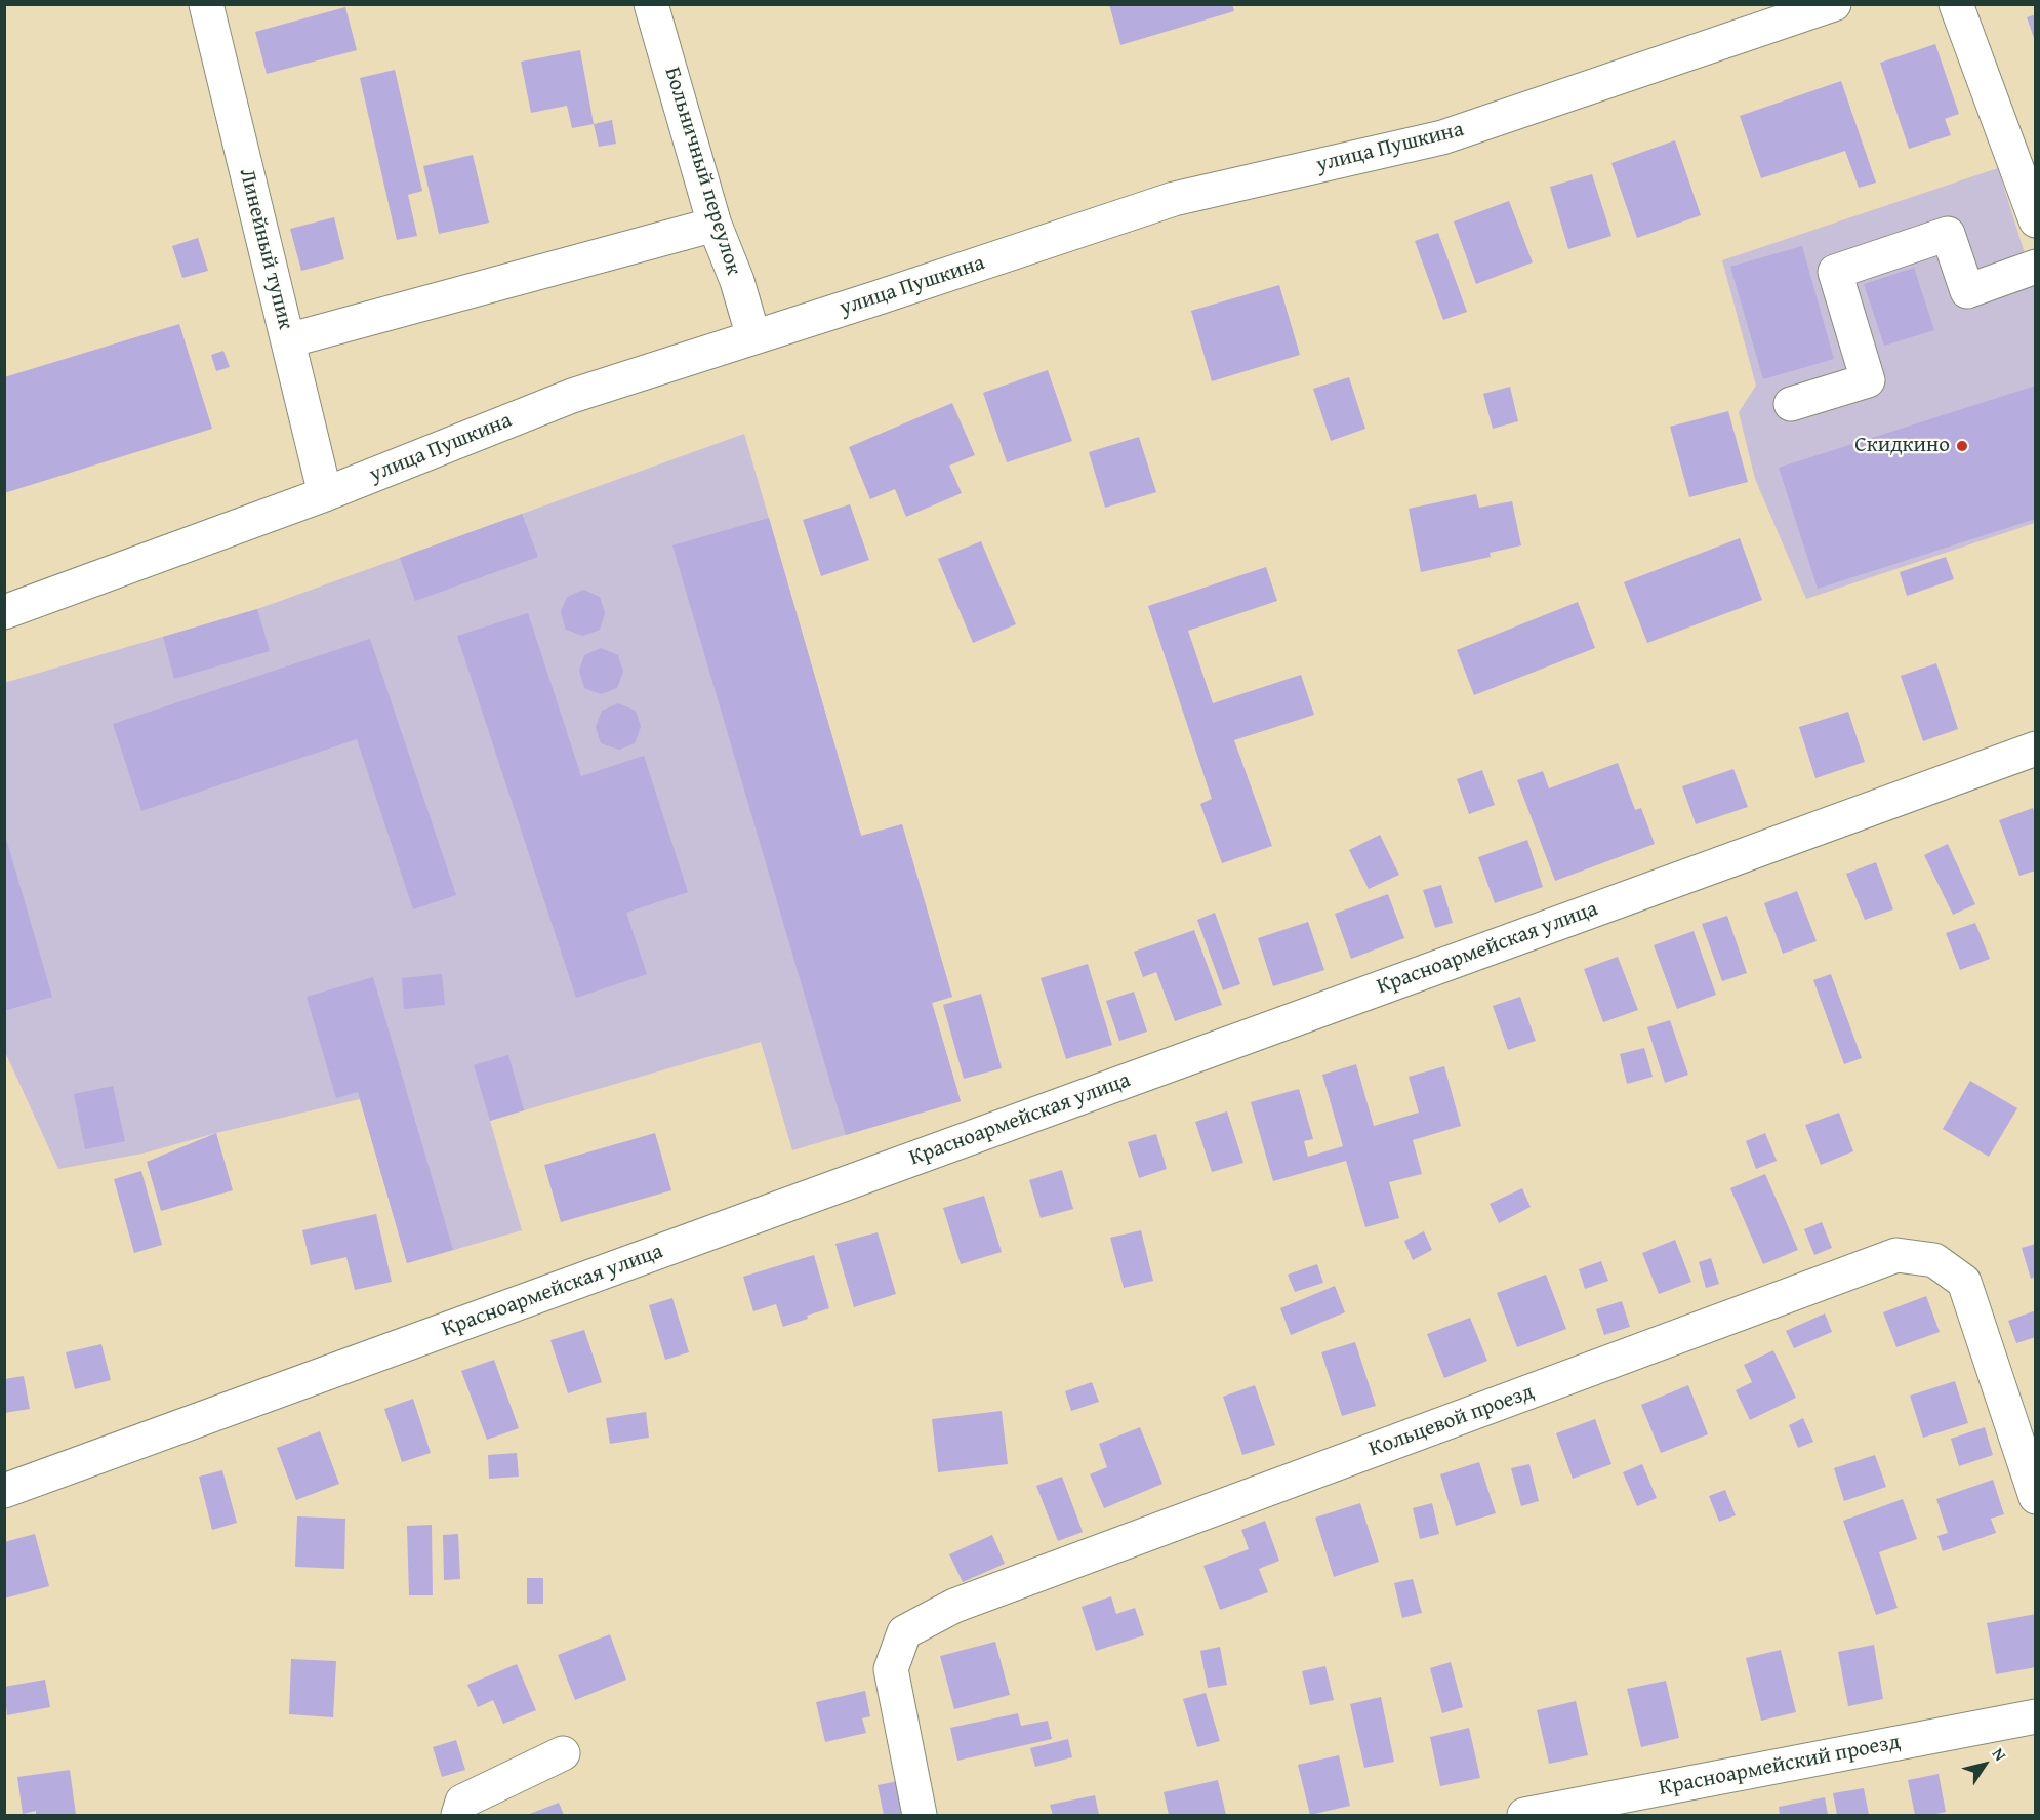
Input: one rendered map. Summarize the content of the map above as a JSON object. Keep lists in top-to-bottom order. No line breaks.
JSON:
{"streets":{"street":["улица Пушкина","Больничный переулок","Линейный тупик","Красноармейская улица","Кольцевой проезд","Красноармейский проезд"]},"crossings":[["улица Пушкина","Больничный переулок"],["улица Пушкина","Линейный тупик"]],"places":["Скидкино"],"north":"top right"}
